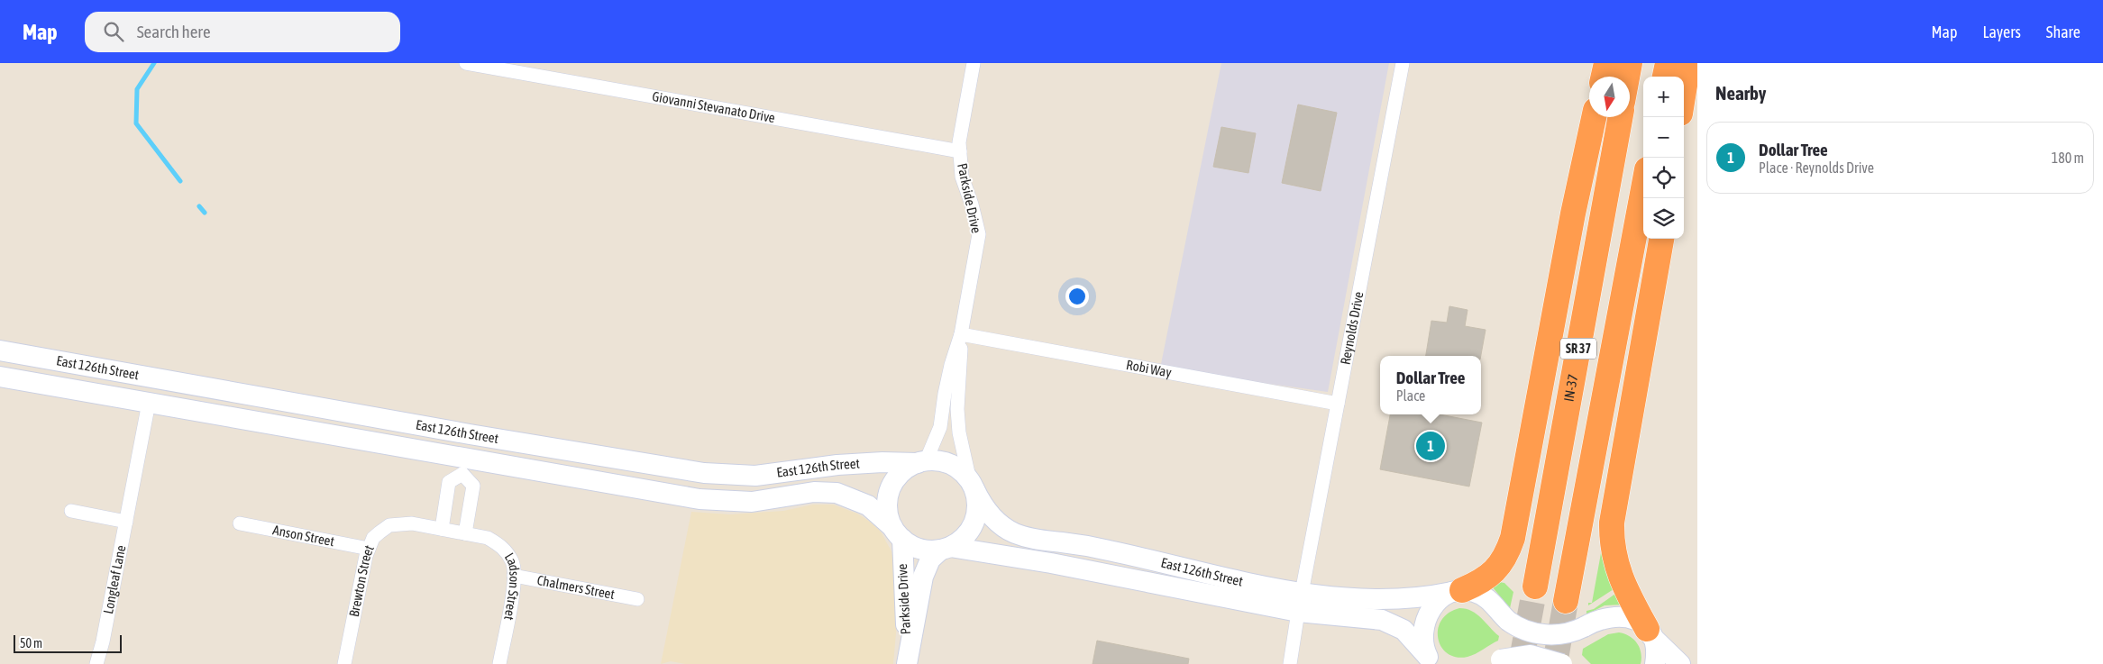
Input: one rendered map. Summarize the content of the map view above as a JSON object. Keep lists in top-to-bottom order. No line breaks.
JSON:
{"streets":{"highway":["SR 37","IN-37"],"main road":["Parkside Drive","East 126th Street"],"street":["Giovanni Stevanato Drive","Reynolds Drive","Robi Way","Anson Street","Longleaf Lane","Brewton Street","Ladson Street","Chalmers Street"]},"crossings":[["Giovanni Stevanato Drive","Parkside Drive"],["Parkside Drive","East 126th Street"],["Parkside Drive","Robi Way"],["Reynolds Drive","East 126th Street"],["Reynolds Drive","Robi Way"],["East 126th Street","Longleaf Lane"],["Anson Street","Brewton Street"],["Brewton Street","Ladson Street"],["Ladson Street","Chalmers Street"]],"scale_bar":"50 m","north":"bottom","page":{"header":"Map","search":"Search here","nav":["Map","Layers","Share"],"heading":"Nearby","map_buttons":["+","−"],"list":[{"mark":"1","name":"Dollar Tree","note":"Place · Reynolds Drive","value":"180 m"}],"popup":["Dollar Tree","Place"],"pins":"1","scale":"50 m"}}
